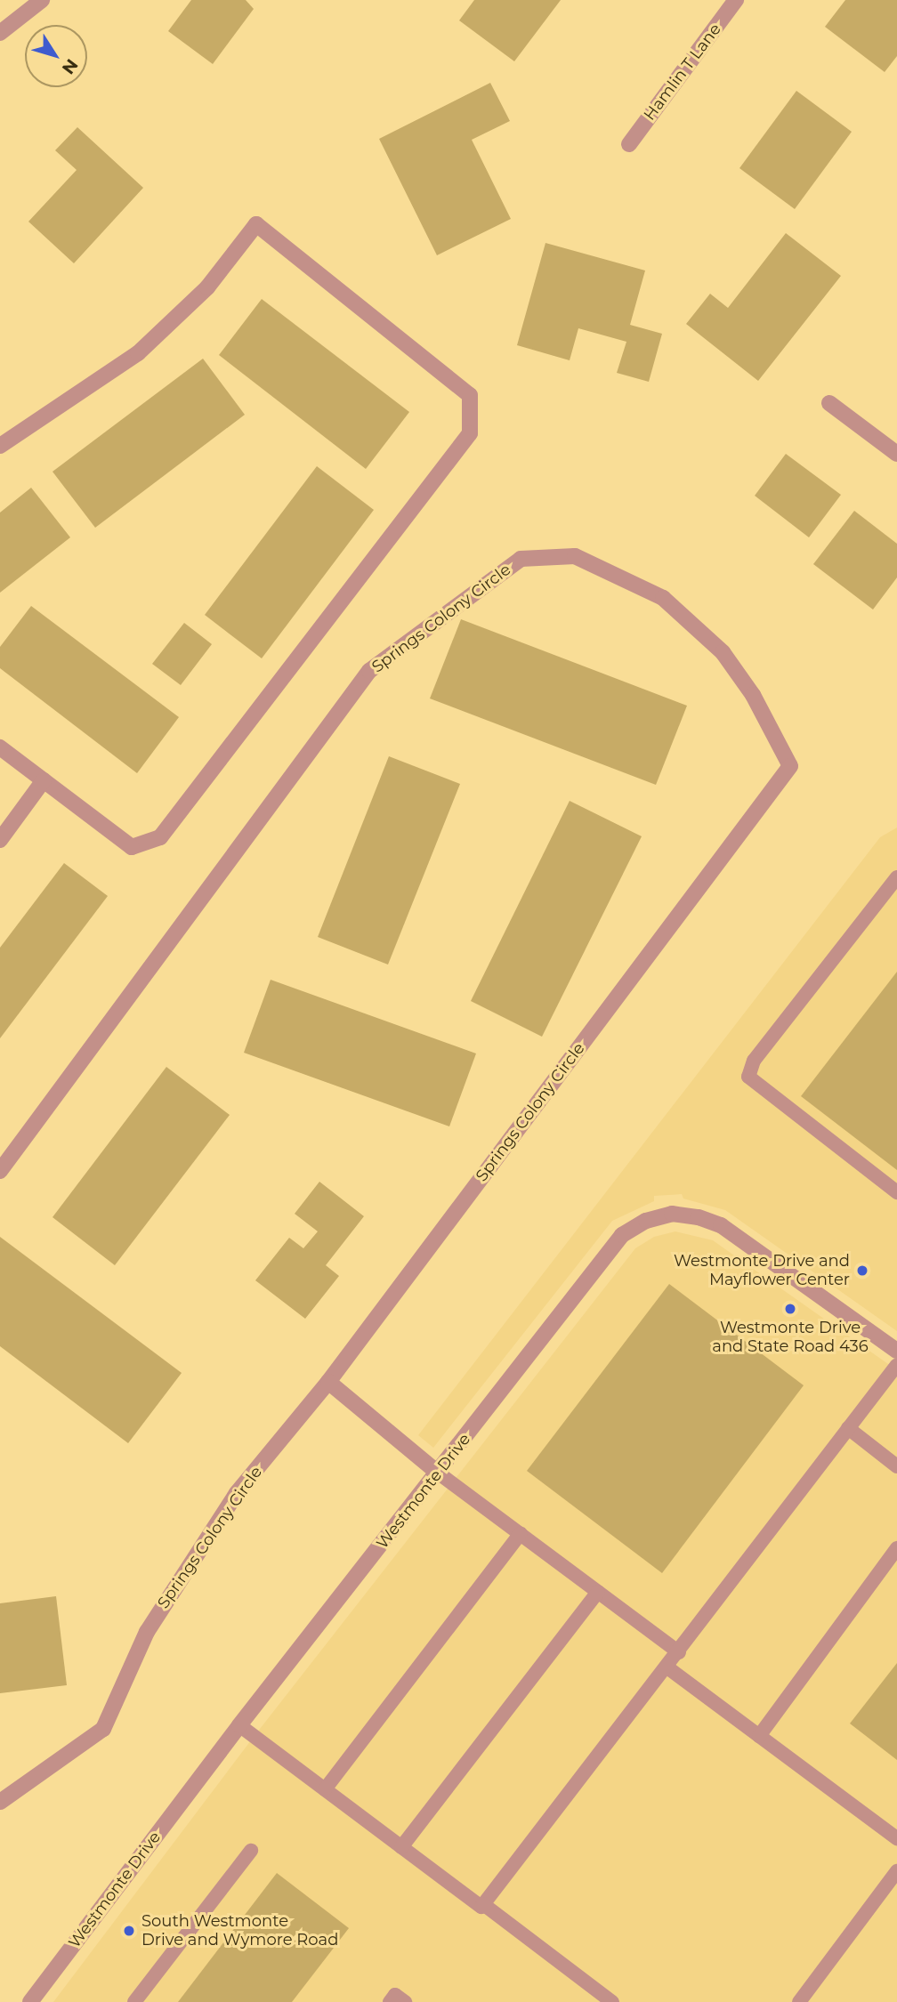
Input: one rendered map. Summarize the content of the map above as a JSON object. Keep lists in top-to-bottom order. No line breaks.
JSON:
{"streets":{"street":["Hamlin T Lane","Springs Colony Circle","Westmonte Drive"]},"places":["Westmonte Drive and Mayflower Center","Westmonte Drive and State Road 436","South Westmonte Drive and Wymore Road"],"north":"bottom right"}
